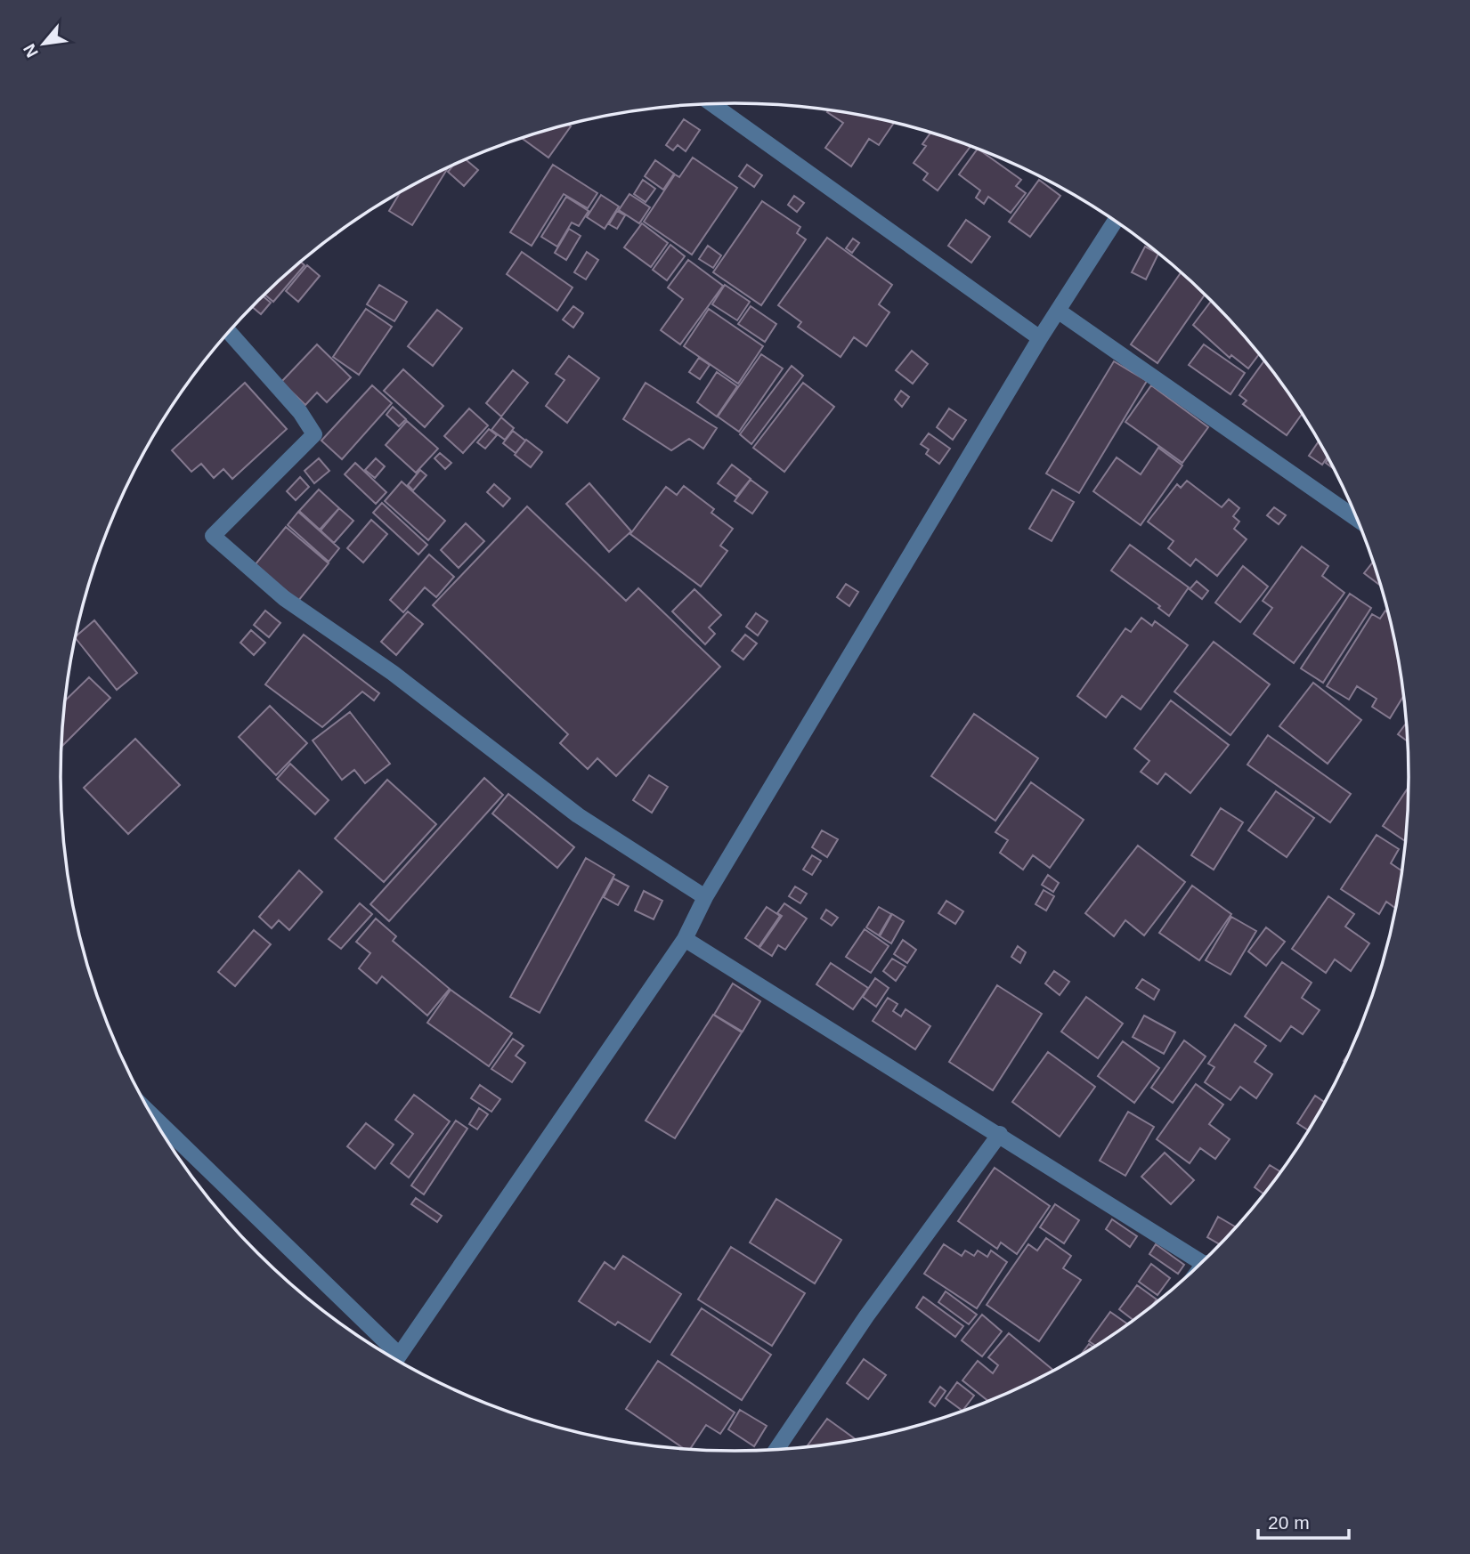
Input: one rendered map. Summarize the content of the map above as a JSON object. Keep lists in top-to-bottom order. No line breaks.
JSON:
{"scale_bar":"20 m","north":"bottom left"}
